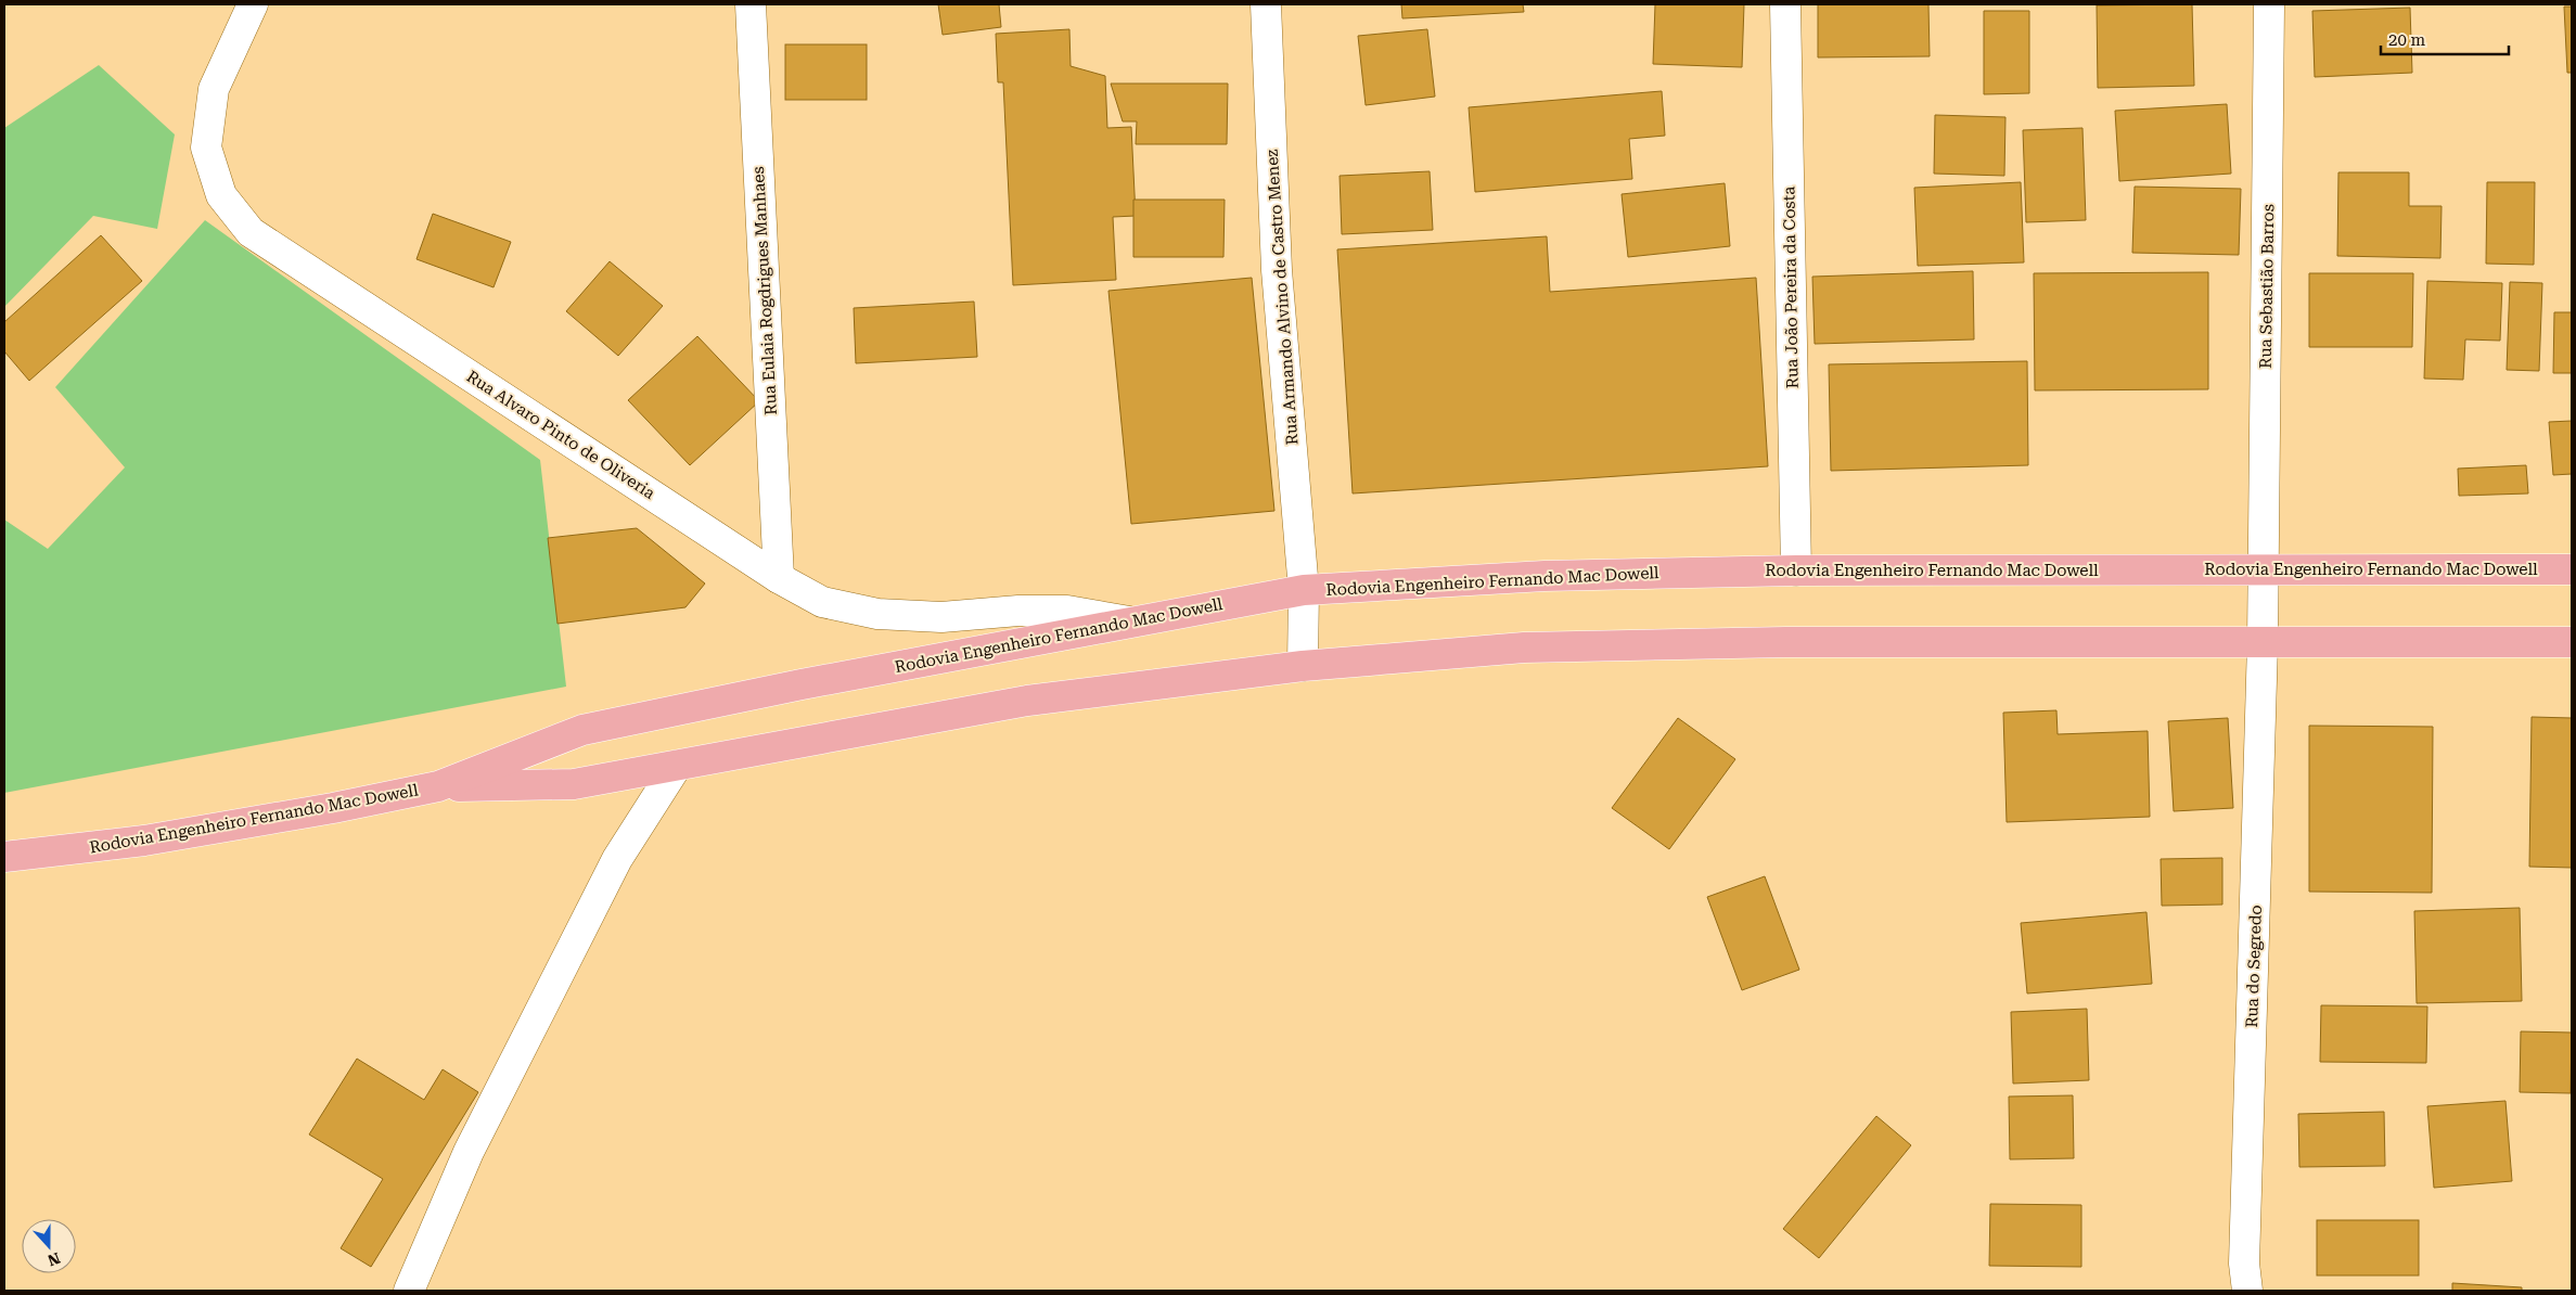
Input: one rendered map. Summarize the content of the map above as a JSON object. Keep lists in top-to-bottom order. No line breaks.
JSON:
{"streets":{"main road":["Rodovia Engenheiro Fernando Mac Dowell"],"street":["Rua Sebastião Barros","Rua João Pereira da Costa","Rua Eulaia Rogdrigues Manhaes","Rua Armando Alvino de Castro Menez","Rua Alvaro Pinto de Oliveria","Rua do Segredo"]},"crossings":[["Rua Sebastião Barros","Rodovia Engenheiro Fernando Mac Dowell"],["Rua Sebastião Barros","Rua do Segredo"],["Rua João Pereira da Costa","Rodovia Engenheiro Fernando Mac Dowell"],["Rua Eulaia Rogdrigues Manhaes","Rua Alvaro Pinto de Oliveria"],["Rua Armando Alvino de Castro Menez","Rodovia Engenheiro Fernando Mac Dowell"],["Rua Alvaro Pinto de Oliveria","Rodovia Engenheiro Fernando Mac Dowell"],["Rodovia Engenheiro Fernando Mac Dowell","Rua do Segredo"]],"scale_bar":"20 m","north":"bottom"}
